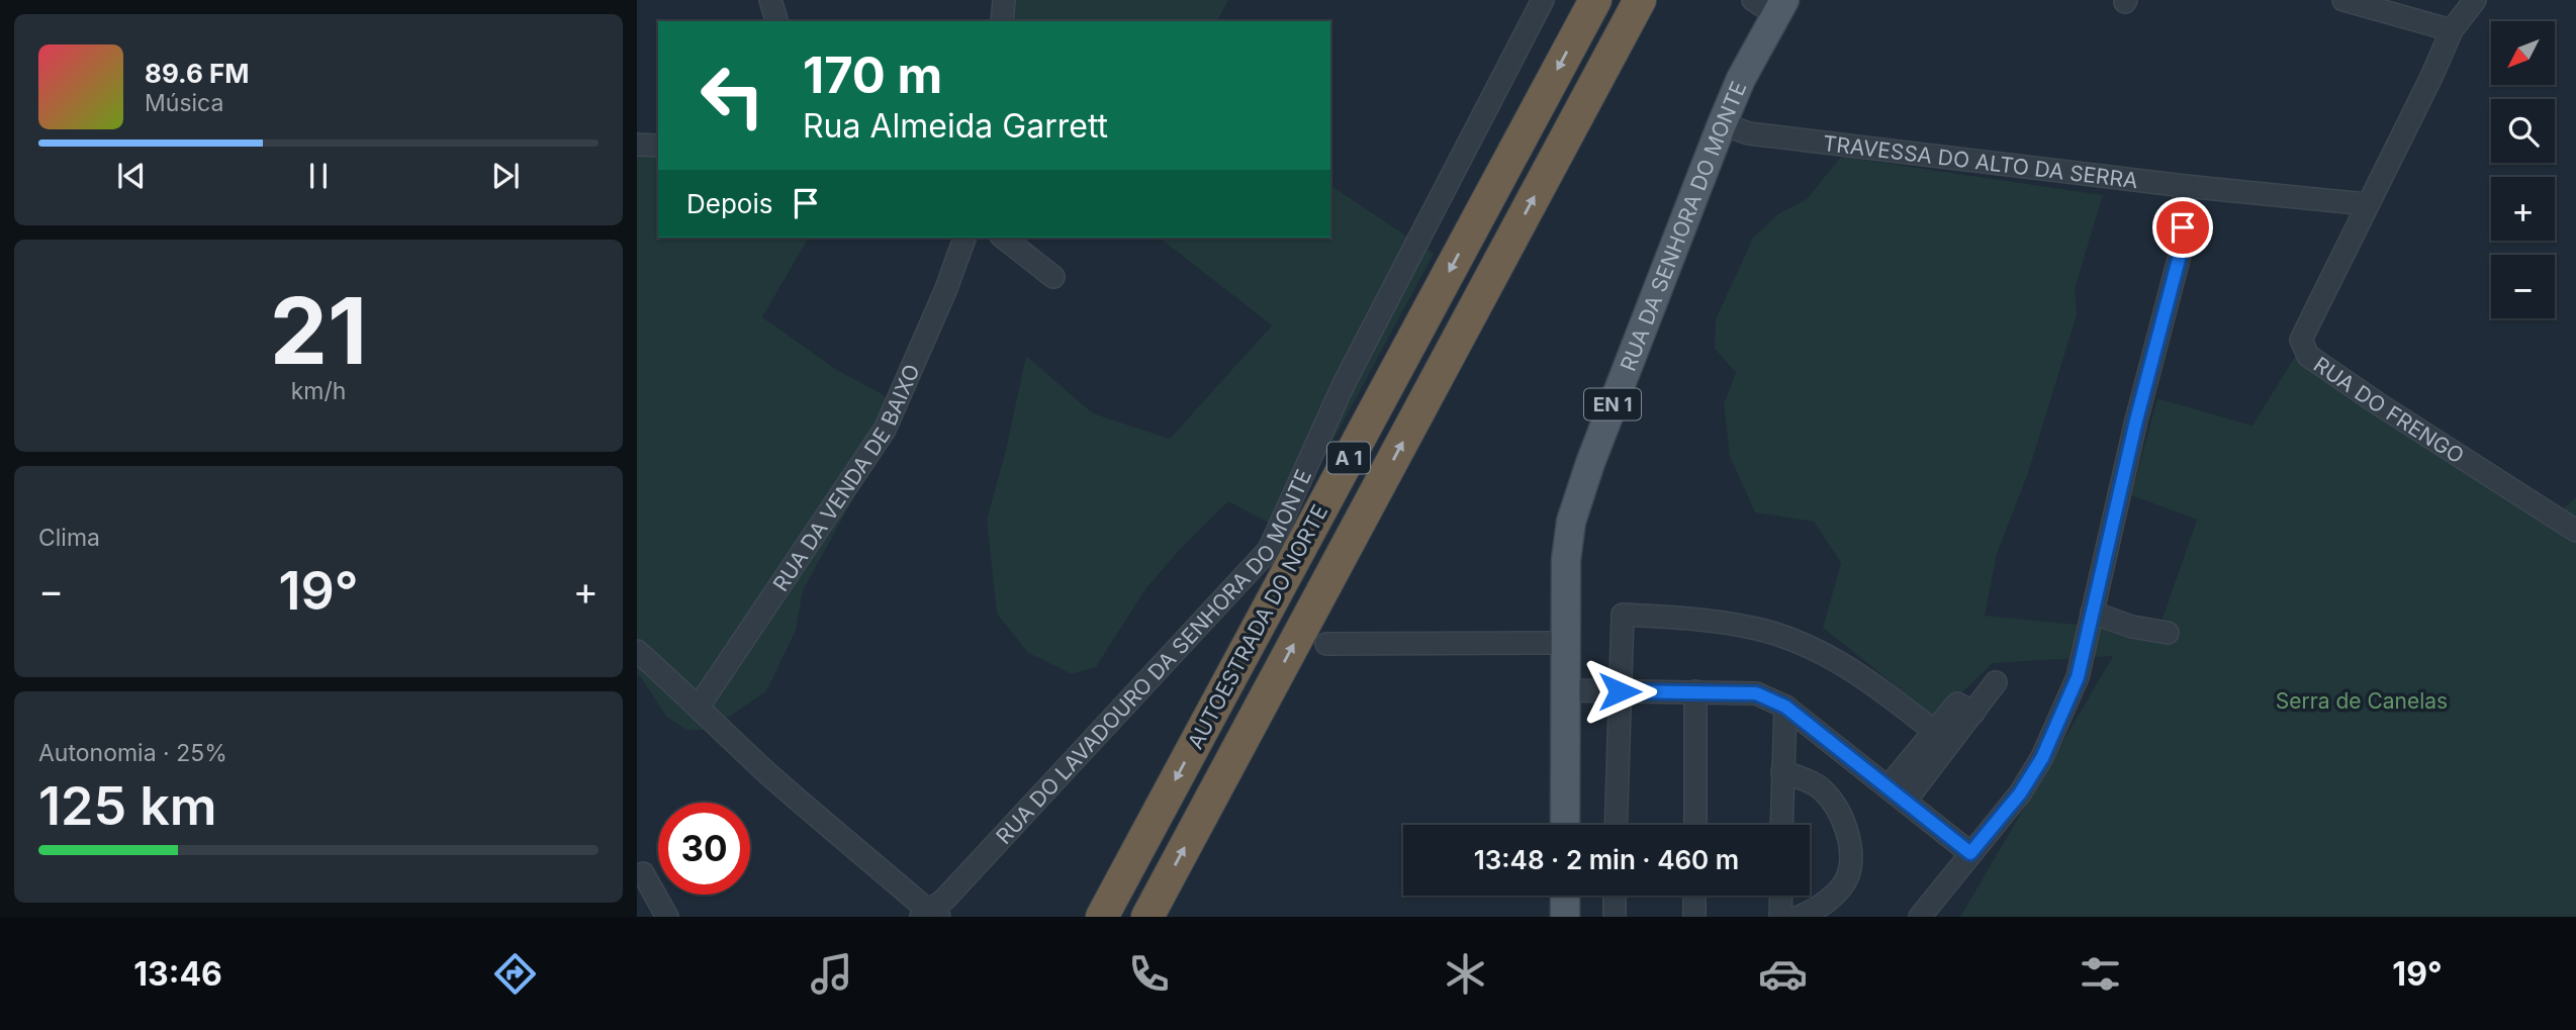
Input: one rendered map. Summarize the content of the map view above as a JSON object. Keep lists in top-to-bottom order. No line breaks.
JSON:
{"streets":{"highway":["A 1","AUTOESTRADA DO NORTE"],"main road":["RUA DA SENHORA DO MONTE","EN 1"],"street":["TRAVESSA DO ALTO DA SERRA","RUA DO FRENGO","RUA DA VENDA DE BAIXO","RUA DO LAVADOURO DA SENHORA DO MONTE"]},"crossings":[["TRAVESSA DO ALTO DA SERRA","RUA DA SENHORA DO MONTE"],["TRAVESSA DO ALTO DA SERRA","RUA DO FRENGO"]],"parks":["Serra de Canelas"],"north":"bottom left","page":{"map_buttons":["+","−"],"turn":["170 m","Rua Almeida Garrett"],"song":["89.6 FM","Música"],"then":"Depois","tile":[["21","km/h"],"Clima",["Autonomia · 25%","125 km"]],"heat":["−","19°","+"],"limit":"30","trip":"13:48 · 2 min · 460 m","tabs":["13:46","19°"]}}
